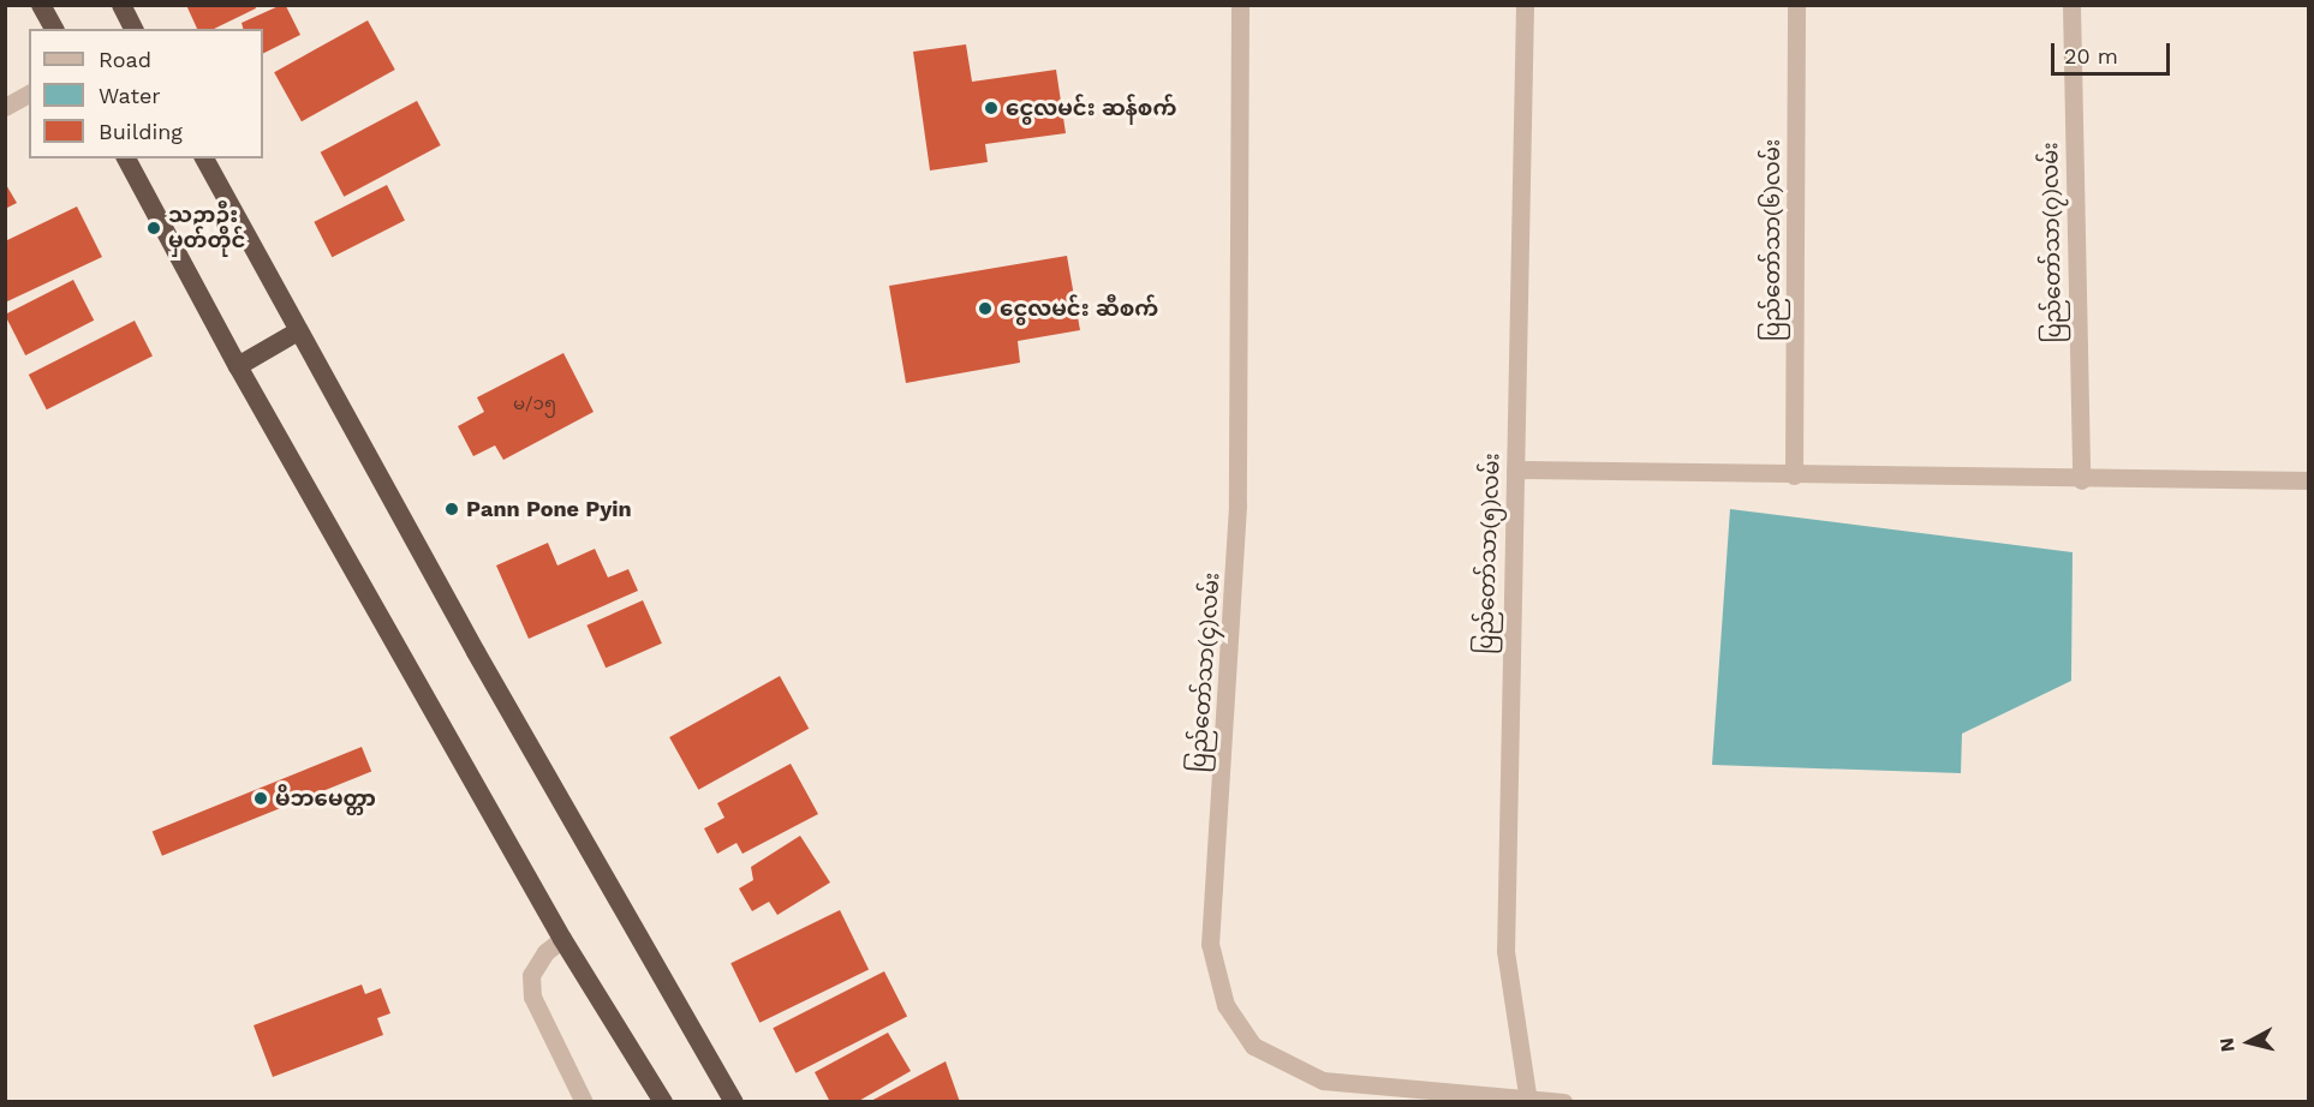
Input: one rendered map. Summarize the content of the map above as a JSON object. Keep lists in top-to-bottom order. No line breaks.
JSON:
{"streets":{"street":["ပြည်တော်သာ(၆)လမ်း","ပြည်တော်သာ(၇)လမ်း","ပြည်တော်သာ(၅)လမ်း","ပြည်တော်သာ(၄)လမ်း"]},"crossings":[["ပြည်တော်သာ(၅)လမ်း","ပြည်တော်သာ(၄)လမ်း"]],"places":["ငွေလမင်း ဆန်စက်","သဉ္ဇာဦး မှတ်တိုင်","ငွေလမင်း ဆီစက်","Pann Pone Pyin","မိဘမေတ္တာ"],"house_numbers":["မ/၁၅"],"legend":["Road","Water","Building"],"scale_bar":"20 m","north":"left"}
